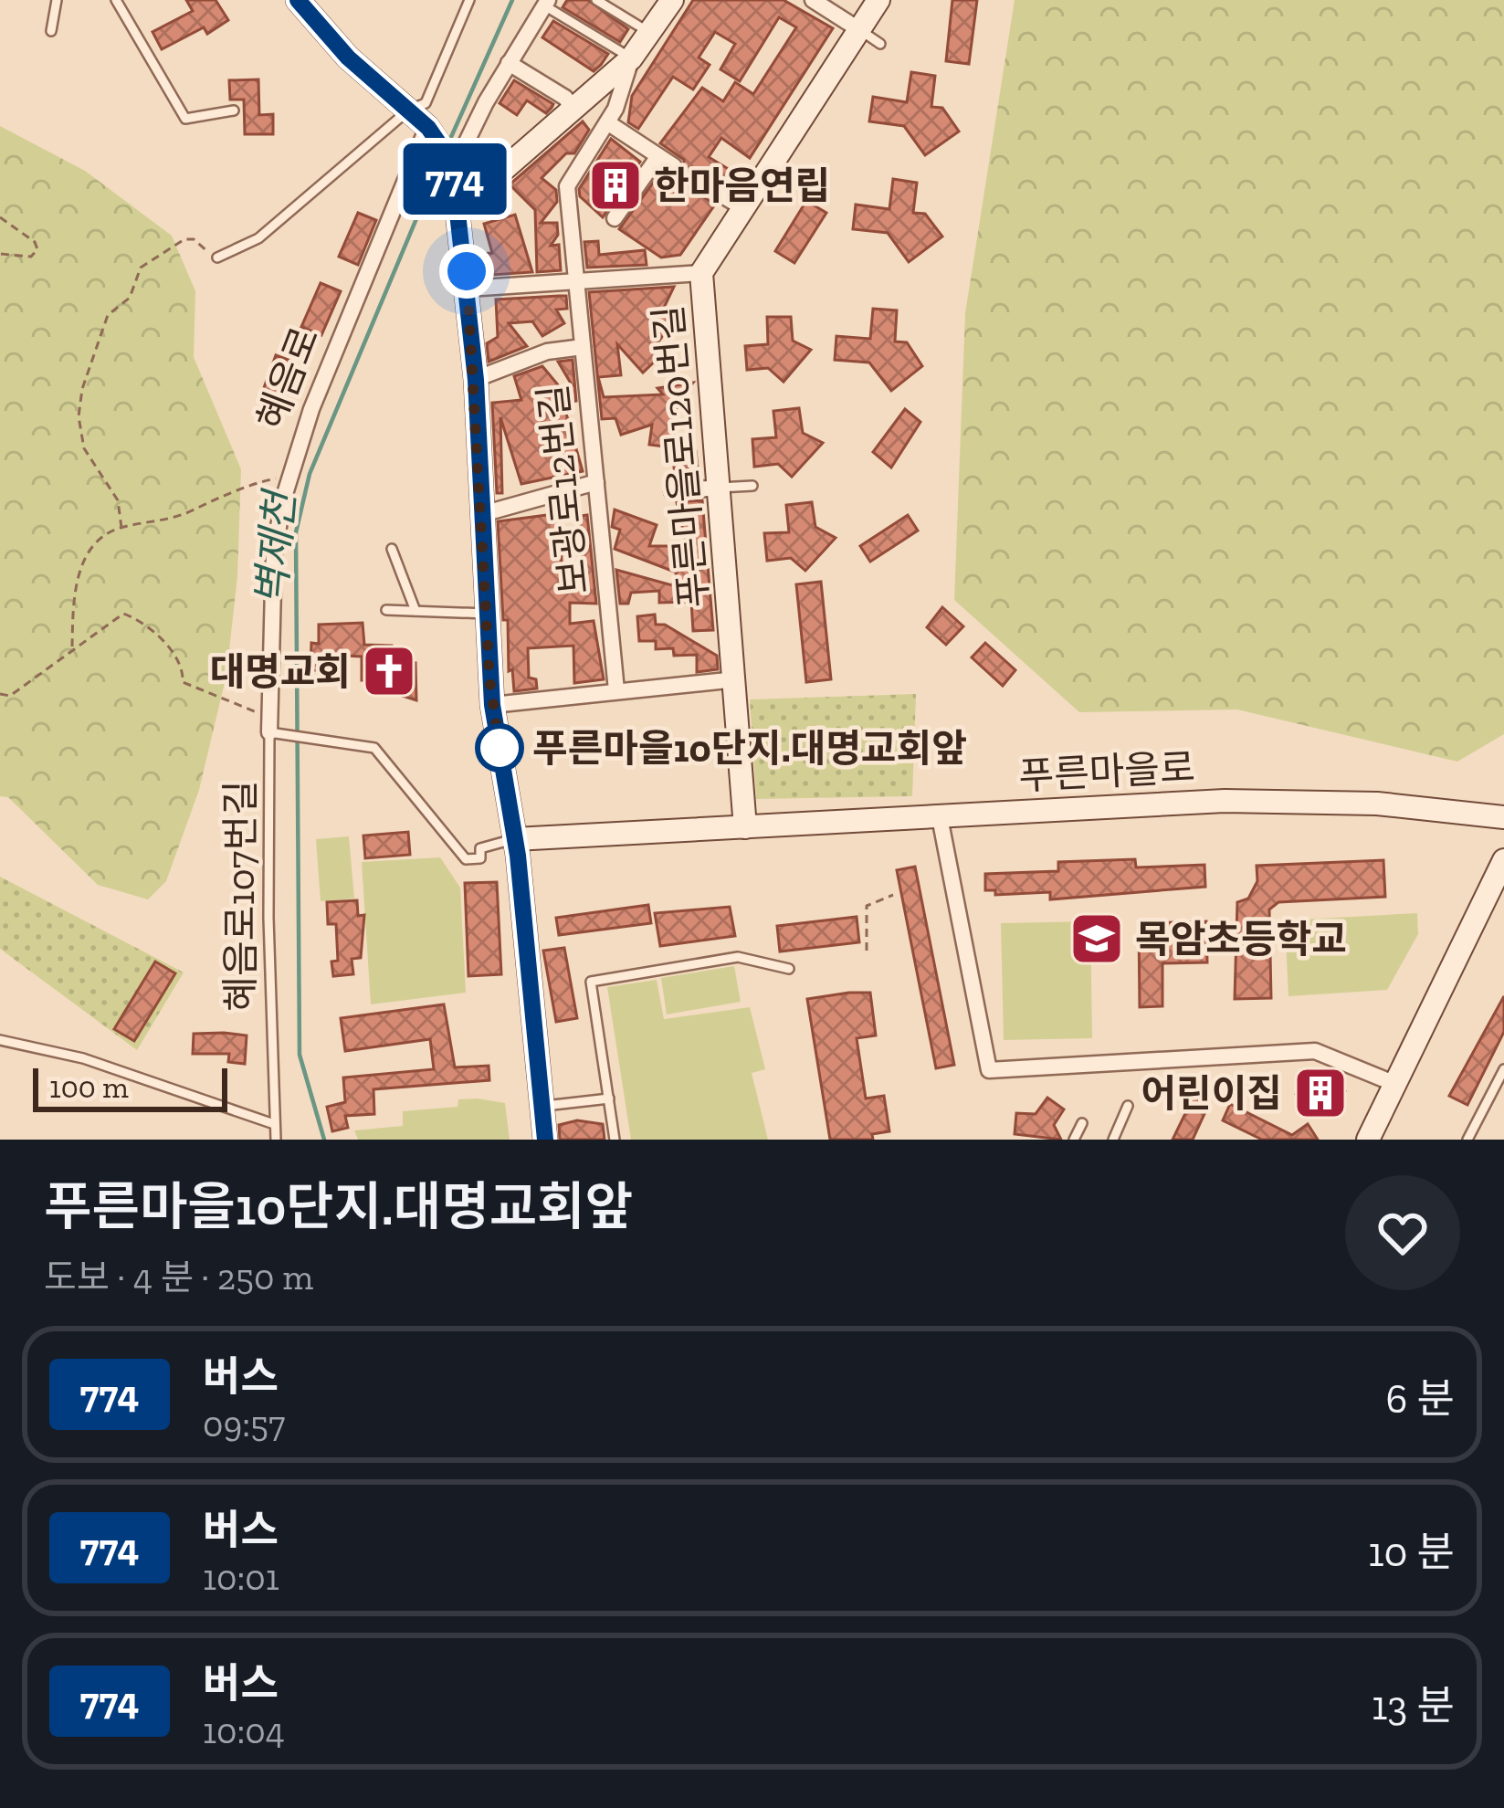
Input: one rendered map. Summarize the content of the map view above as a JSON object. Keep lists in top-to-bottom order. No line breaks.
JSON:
{"streets":{"main road":["푸른마을로120번길","푸른마을로"],"street":["혜음로","보광로12번길"],"lane":["혜음로107번길"]},"crossings":[["혜음로","혜음로107번길"],["푸른마을로120번길","푸른마을로"]],"water":["벽제천"],"places":{"building":["한마음연립","어린이집"],"church":["대명교회"],"other":["푸른마을10단지.대명교회앞"],"school or university":["목암초등학교"]},"lines":["bus line 774"],"scale_bar":"100 m","page":{"on_map":"774","scale":"100 m","heading":["푸른마을10단지.대명교회앞","도보 · 4 분 · 250 m"],"list":[{"mark":"774","name":"버스","note":"09:57","value":"6 분"},{"mark":"774","name":"버스","note":"10:01","value":"10 분"},{"mark":"774","name":"버스","note":"10:04","value":"13 분"}]}}
